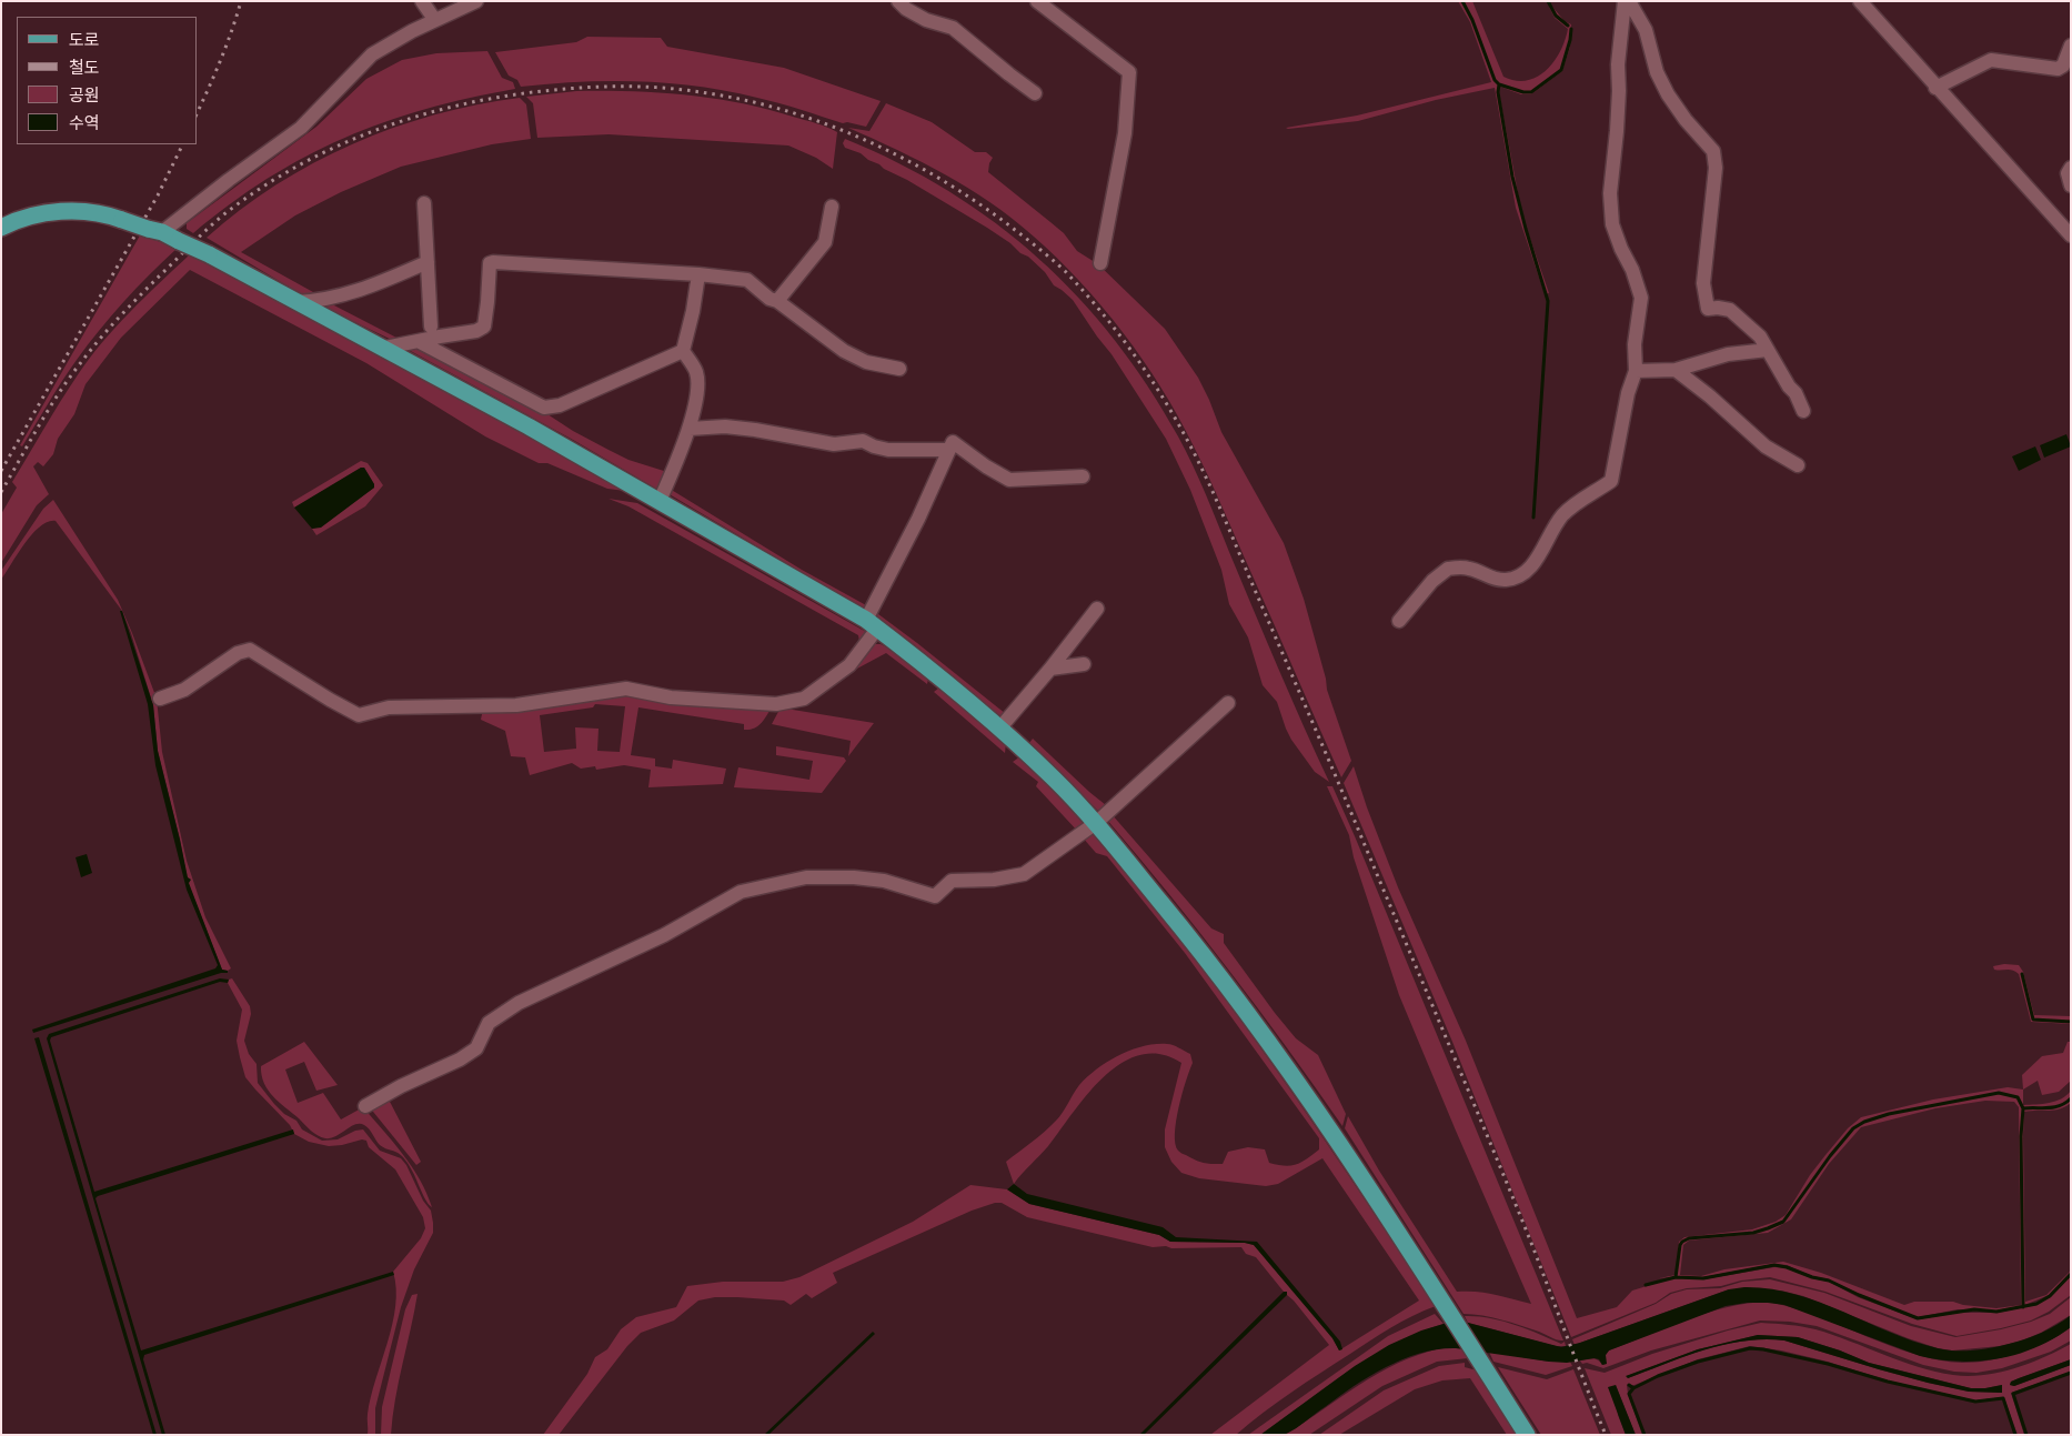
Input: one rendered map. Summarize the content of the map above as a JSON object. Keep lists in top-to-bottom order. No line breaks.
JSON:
{"legend":["도로","철도","공원","수역"]}
